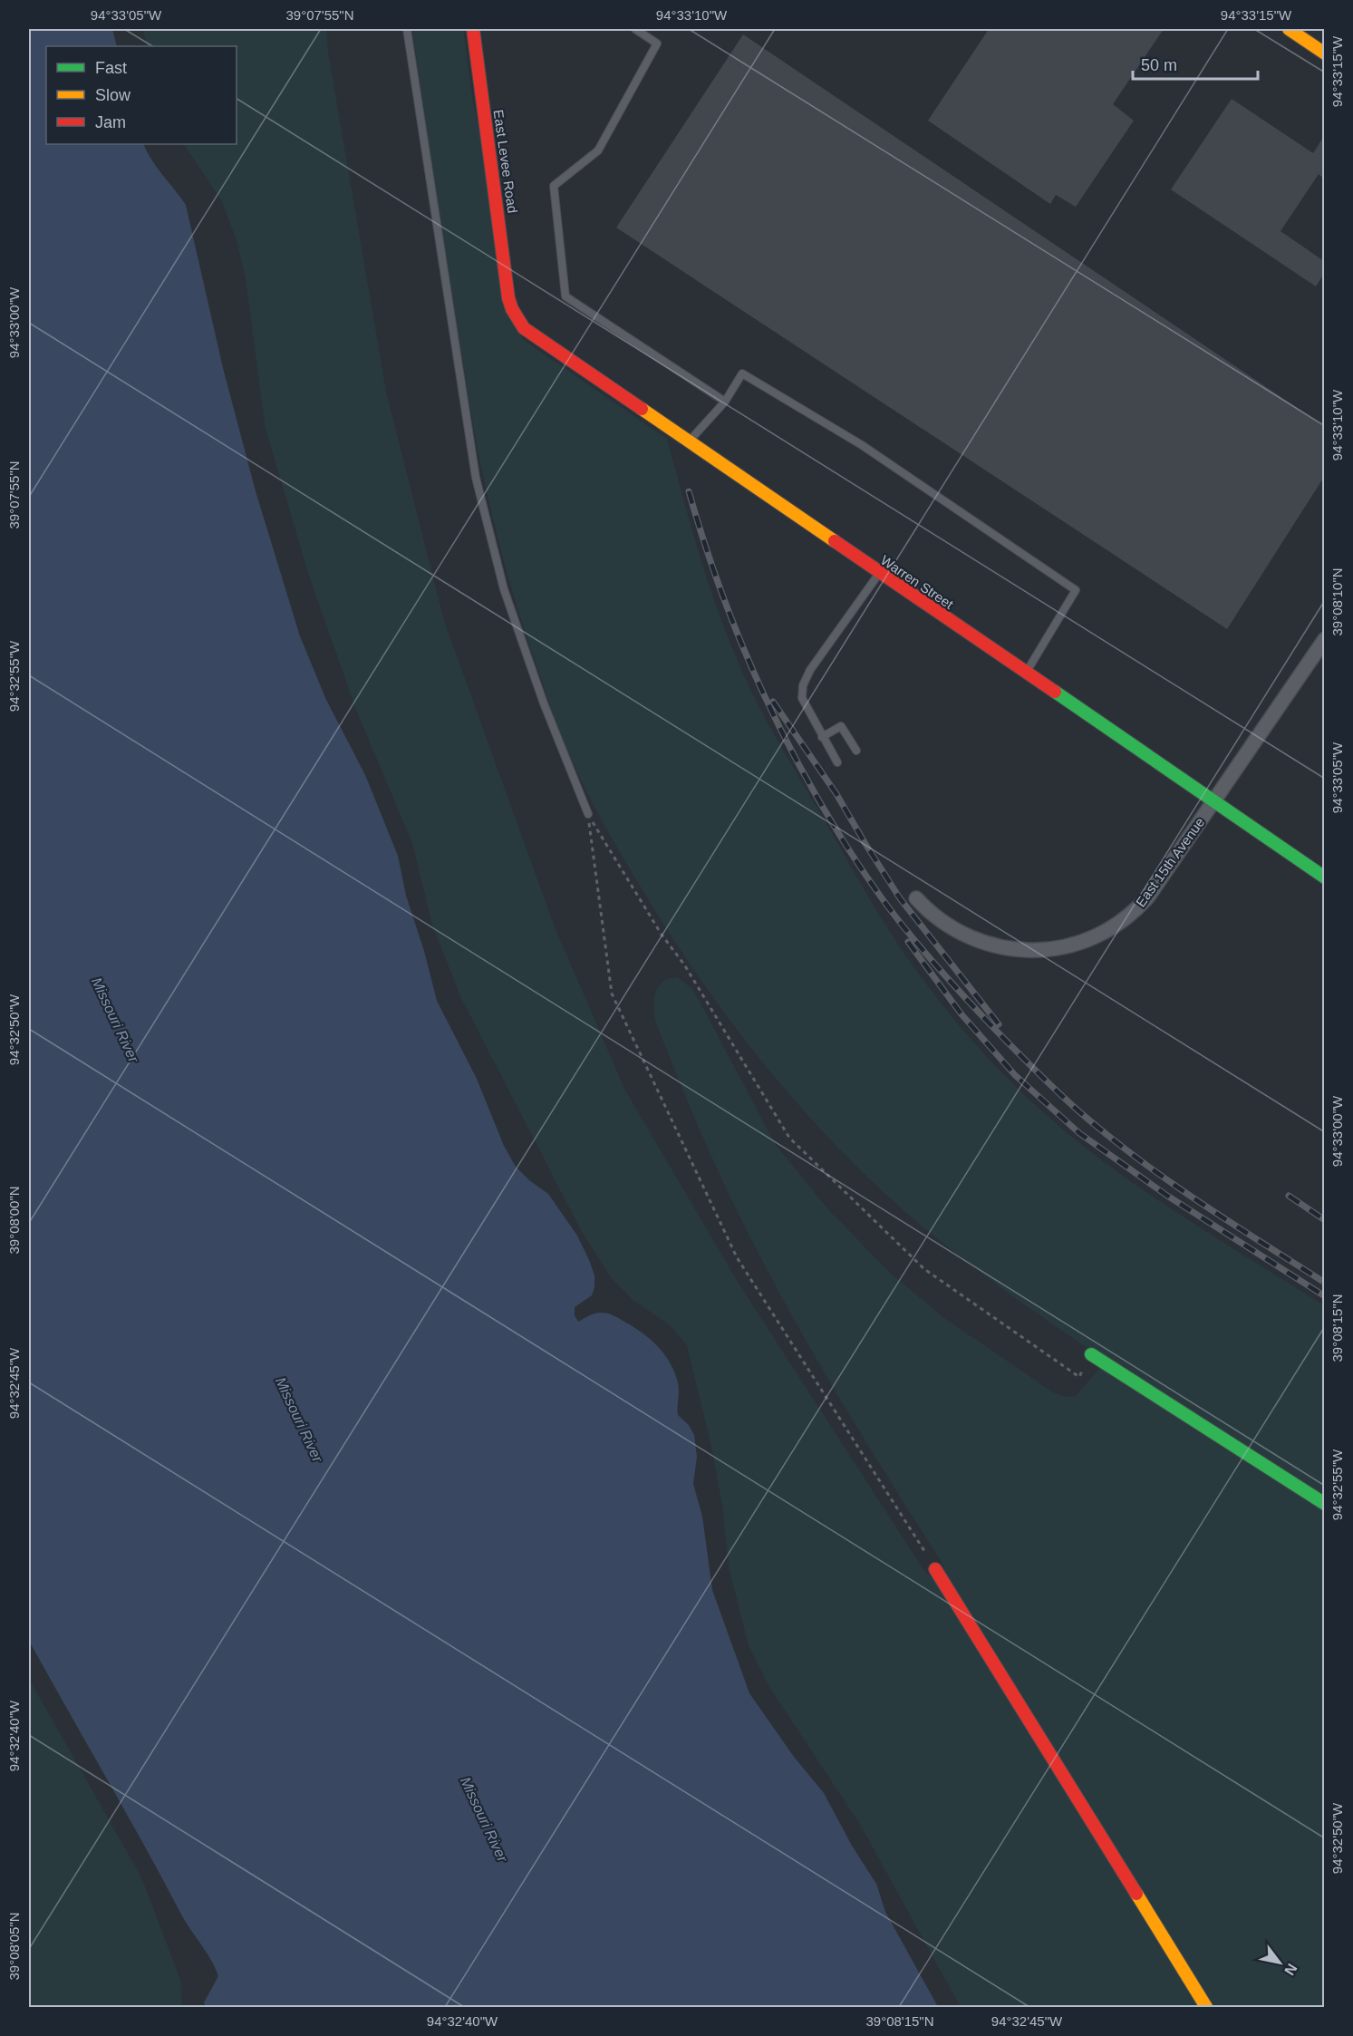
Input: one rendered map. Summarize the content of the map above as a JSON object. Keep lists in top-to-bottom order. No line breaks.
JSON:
{"streets":{"street":["East Levee Road","Warren Street","East 15th Avenue"]},"crossings":[["East Levee Road","Warren Street"],["Warren Street","East 15th Avenue"]],"water":["Missouri River"],"legend":["Fast","Slow","Jam"],"scale_bar":"50 m","north":"bottom right","coordinates":["94°33'05\"W","39°07'55\"N","94°33'10\"W","94°33'15\"W","94°33'00\"W","39°08'10\"N","94°32'55\"W","94°32'50\"W","39°08'00\"N","39°08'15\"N","94°32'45\"W","94°32'40\"W","39°08'05\"N"]}
